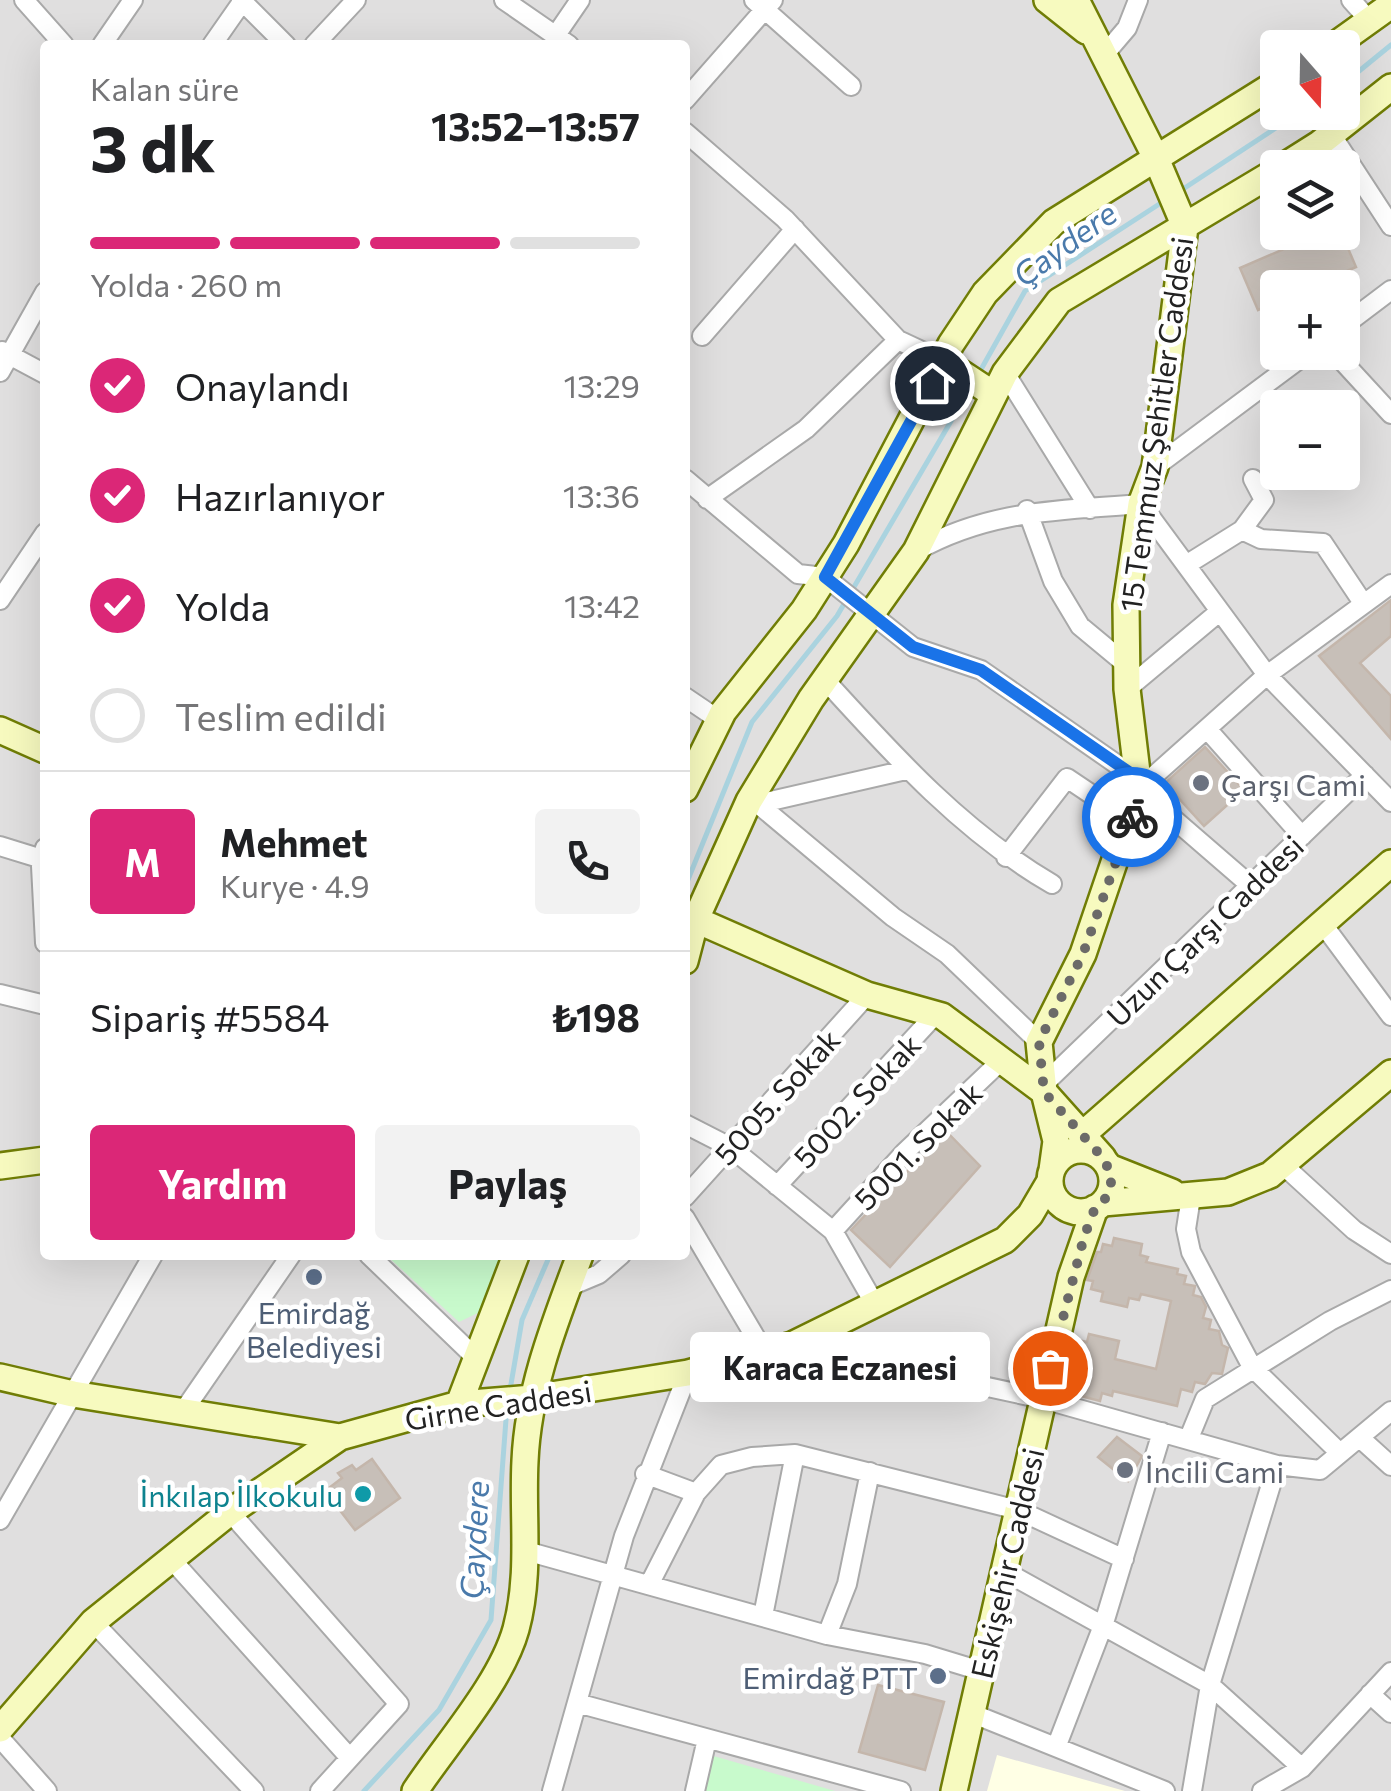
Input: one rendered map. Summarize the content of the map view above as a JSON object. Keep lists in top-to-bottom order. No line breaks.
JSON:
{"streets":{"main road":["15 Temmuz Şehitler Caddesi","Girne Caddesi","Eskişehir Caddesi"],"street":["Uzun Çarşı Caddesi","5005. Sokak","5002. Sokak","5001. Sokak"]},"crossings":[["Uzun Çarşı Caddesi","Eskişehir Caddesi"],["Girne Caddesi","Eskişehir Caddesi"]],"water":["Çaydere"],"places":["Çarşı Cami","Emirdağ Belediyesi","Karaca Eczanesi","İncili Cami","İnkılap İlkokulu","Emirdağ PTT"],"north":"bottom","page":{"map_buttons":["+","−"],"heading":["3 dk","Kalan süre","13:52–13:57"],"panel":["Mehmet","Kurye · 4.9","Sipariş #5584","₺198"],"bar":"Yolda · 260 m","list":[["Onaylandı","13:29"],["Hazırlanıyor","13:36"],["Yolda","13:42"],"Teslim edildi"],"round":"M","buttons":["Yardım","Paylaş"],"bubble":"Karaca Eczanesi"}}
